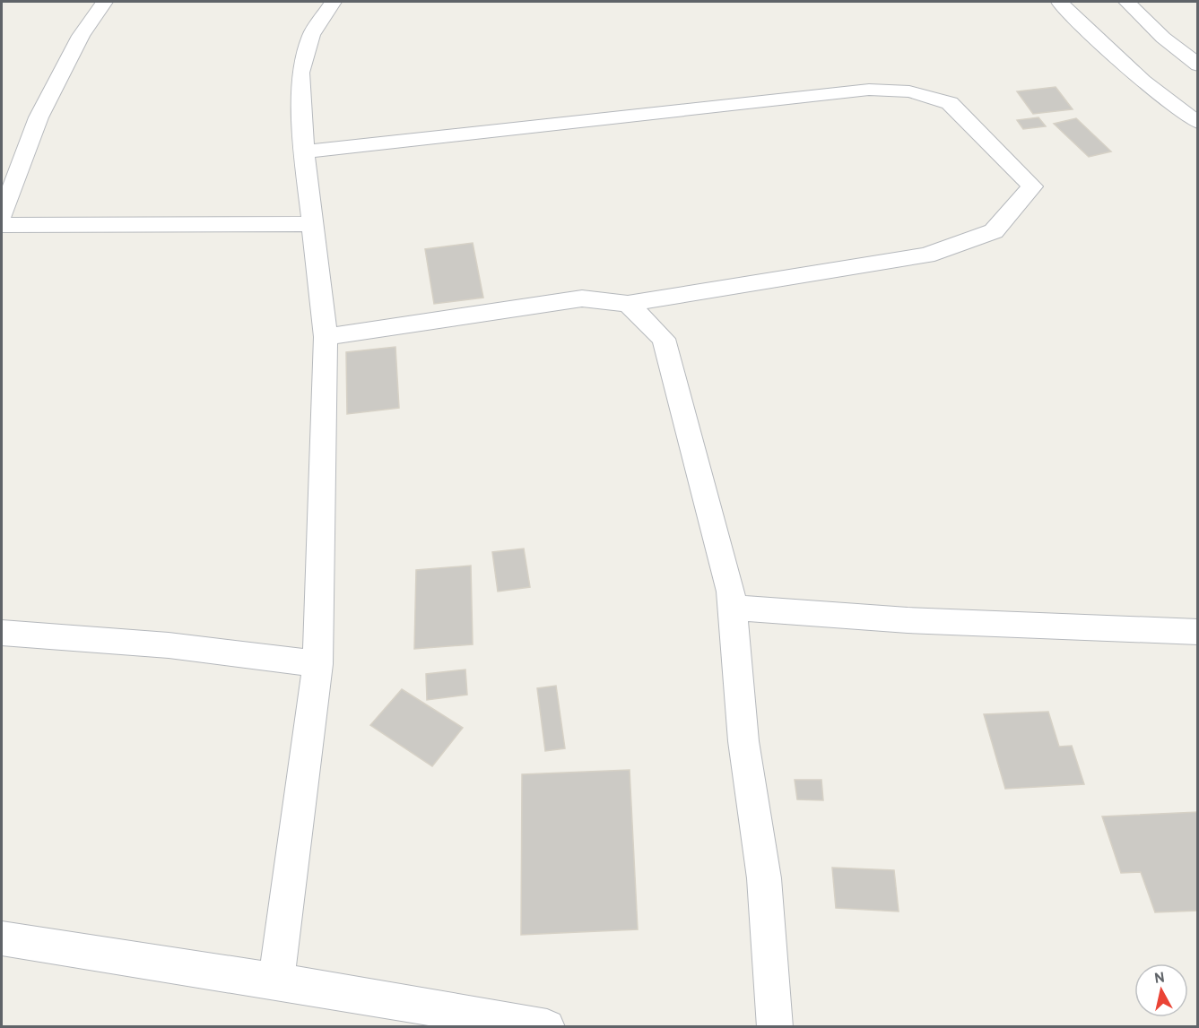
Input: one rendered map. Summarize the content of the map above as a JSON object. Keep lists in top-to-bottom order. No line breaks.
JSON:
{"north":"top"}
